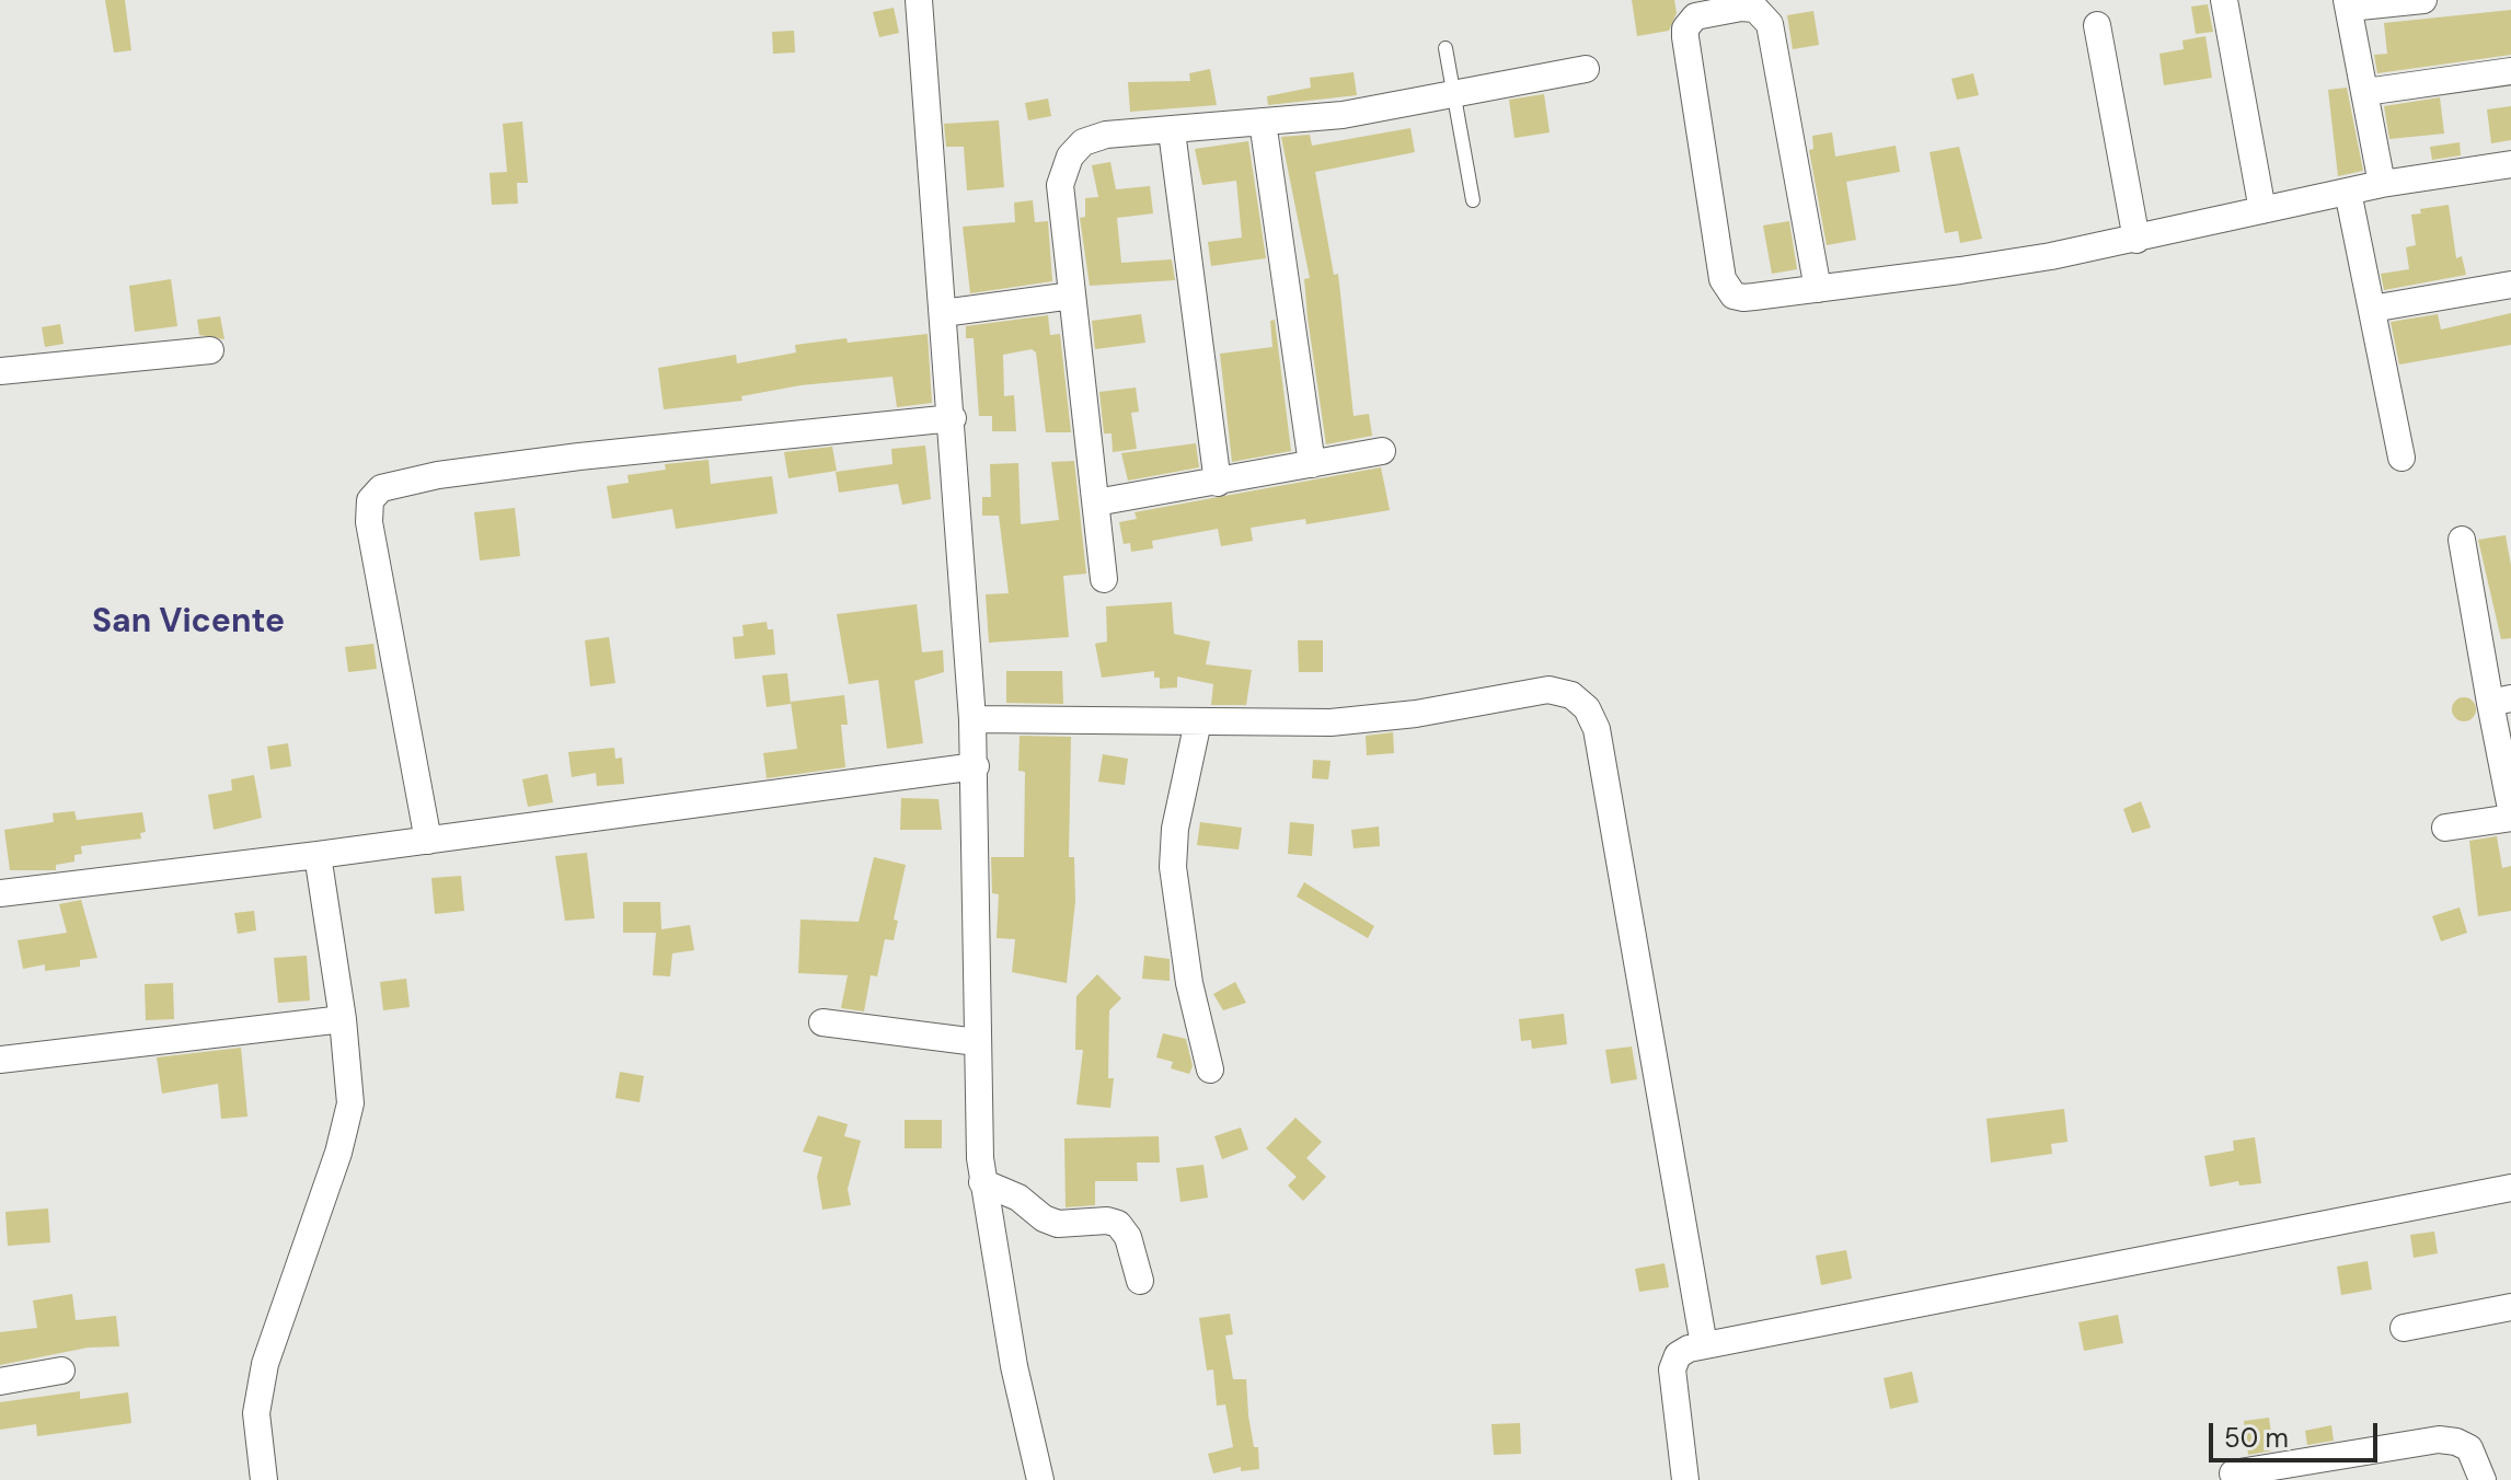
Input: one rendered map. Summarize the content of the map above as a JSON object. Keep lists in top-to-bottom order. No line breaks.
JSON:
{"districts":["San Vicente"],"scale_bar":"50 m"}
